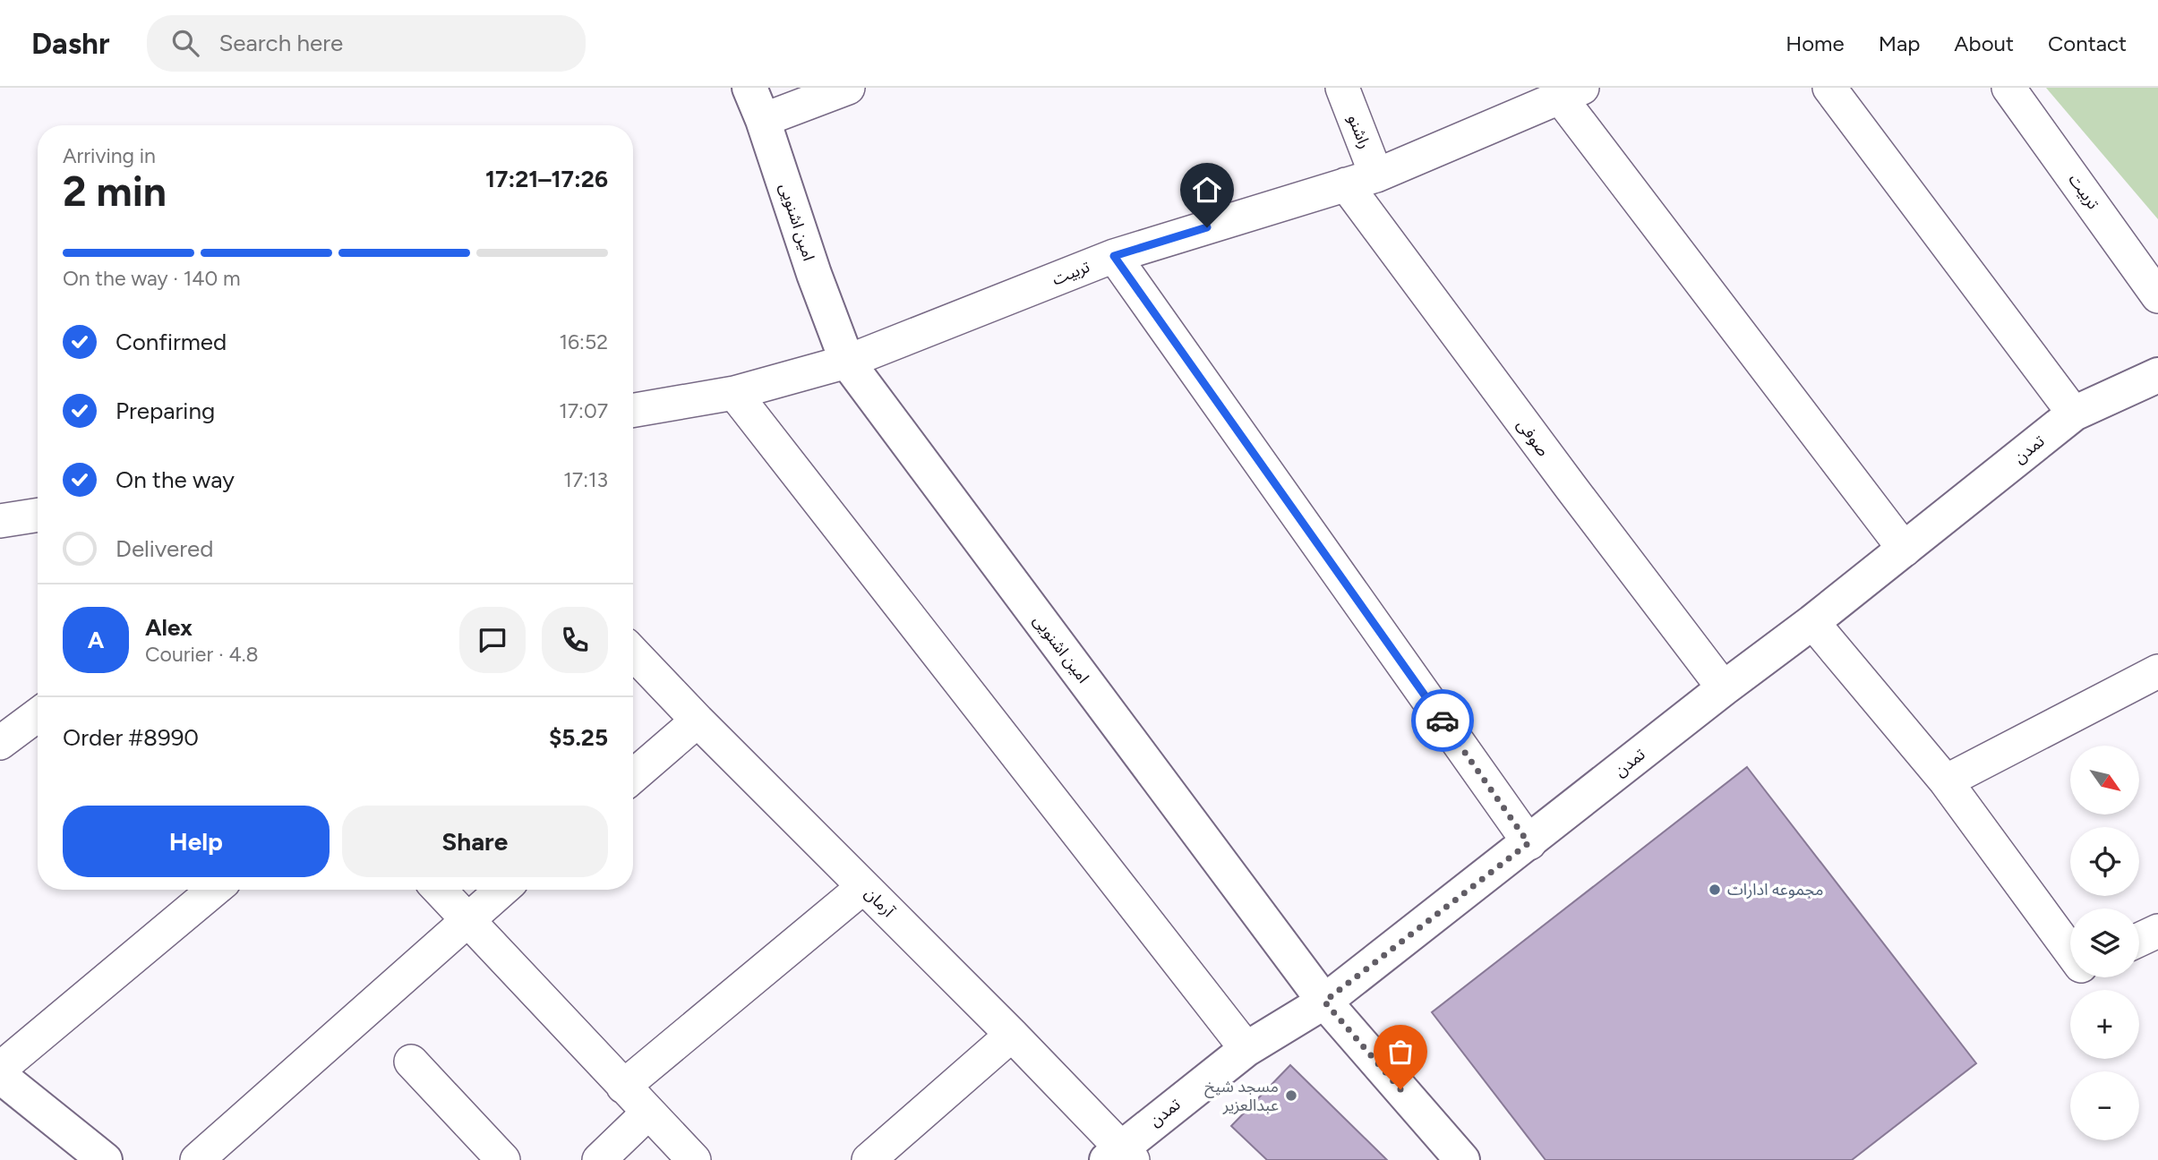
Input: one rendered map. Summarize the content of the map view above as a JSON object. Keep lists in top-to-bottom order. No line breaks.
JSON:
{"streets":{"street":["راشنو","تربیت","امین اشنویی","صوفی","تمدن","آرمان"]},"crossings":[["راشنو","تربیت"],["راشنو","صوفی"],["تربیت","امین اشنویی"],["تربیت","صوفی"],["امین اشنویی","تمدن"],["صوفی","تمدن"],["تمدن","آرمان"]],"places":["مجموعه ادارات","مسجد شیخ عبدالعزیر"],"north":"bottom right","page":{"header":"Dashr","search":"Search here","nav":["Home","Map","About","Contact"],"heading":["2 min","Arriving in","17:21–17:26"],"panel":["Alex","Courier · 4.8","Order #8990","$5.25"],"bar":"On the way · 140 m","list":[["Confirmed","16:52"],["Preparing","17:07"],["On the way","17:13"],"Delivered"],"round":"A","map_buttons":["+","−"],"buttons":["Help","Share"]}}
